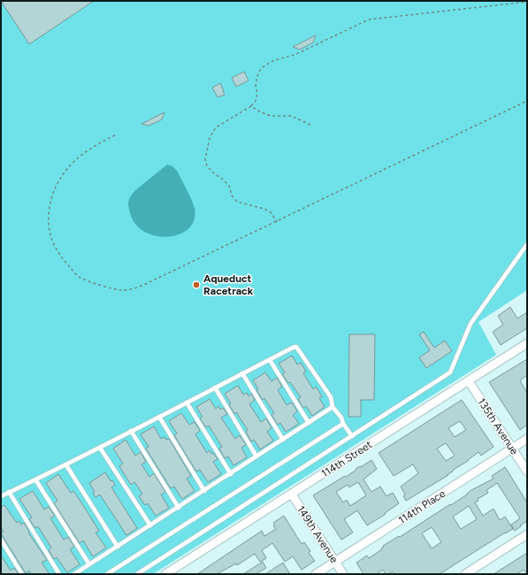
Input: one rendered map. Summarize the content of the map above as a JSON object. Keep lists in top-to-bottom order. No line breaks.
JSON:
{"streets":{"street":["135th Avenue","114th Street","114th Place","149th Avenue"]},"crossings":[["135th Avenue","114th Street"],["135th Avenue","114th Place"],["114th Street","149th Avenue"],["114th Place","149th Avenue"]],"places":["Aqueduct Racetrack"]}
